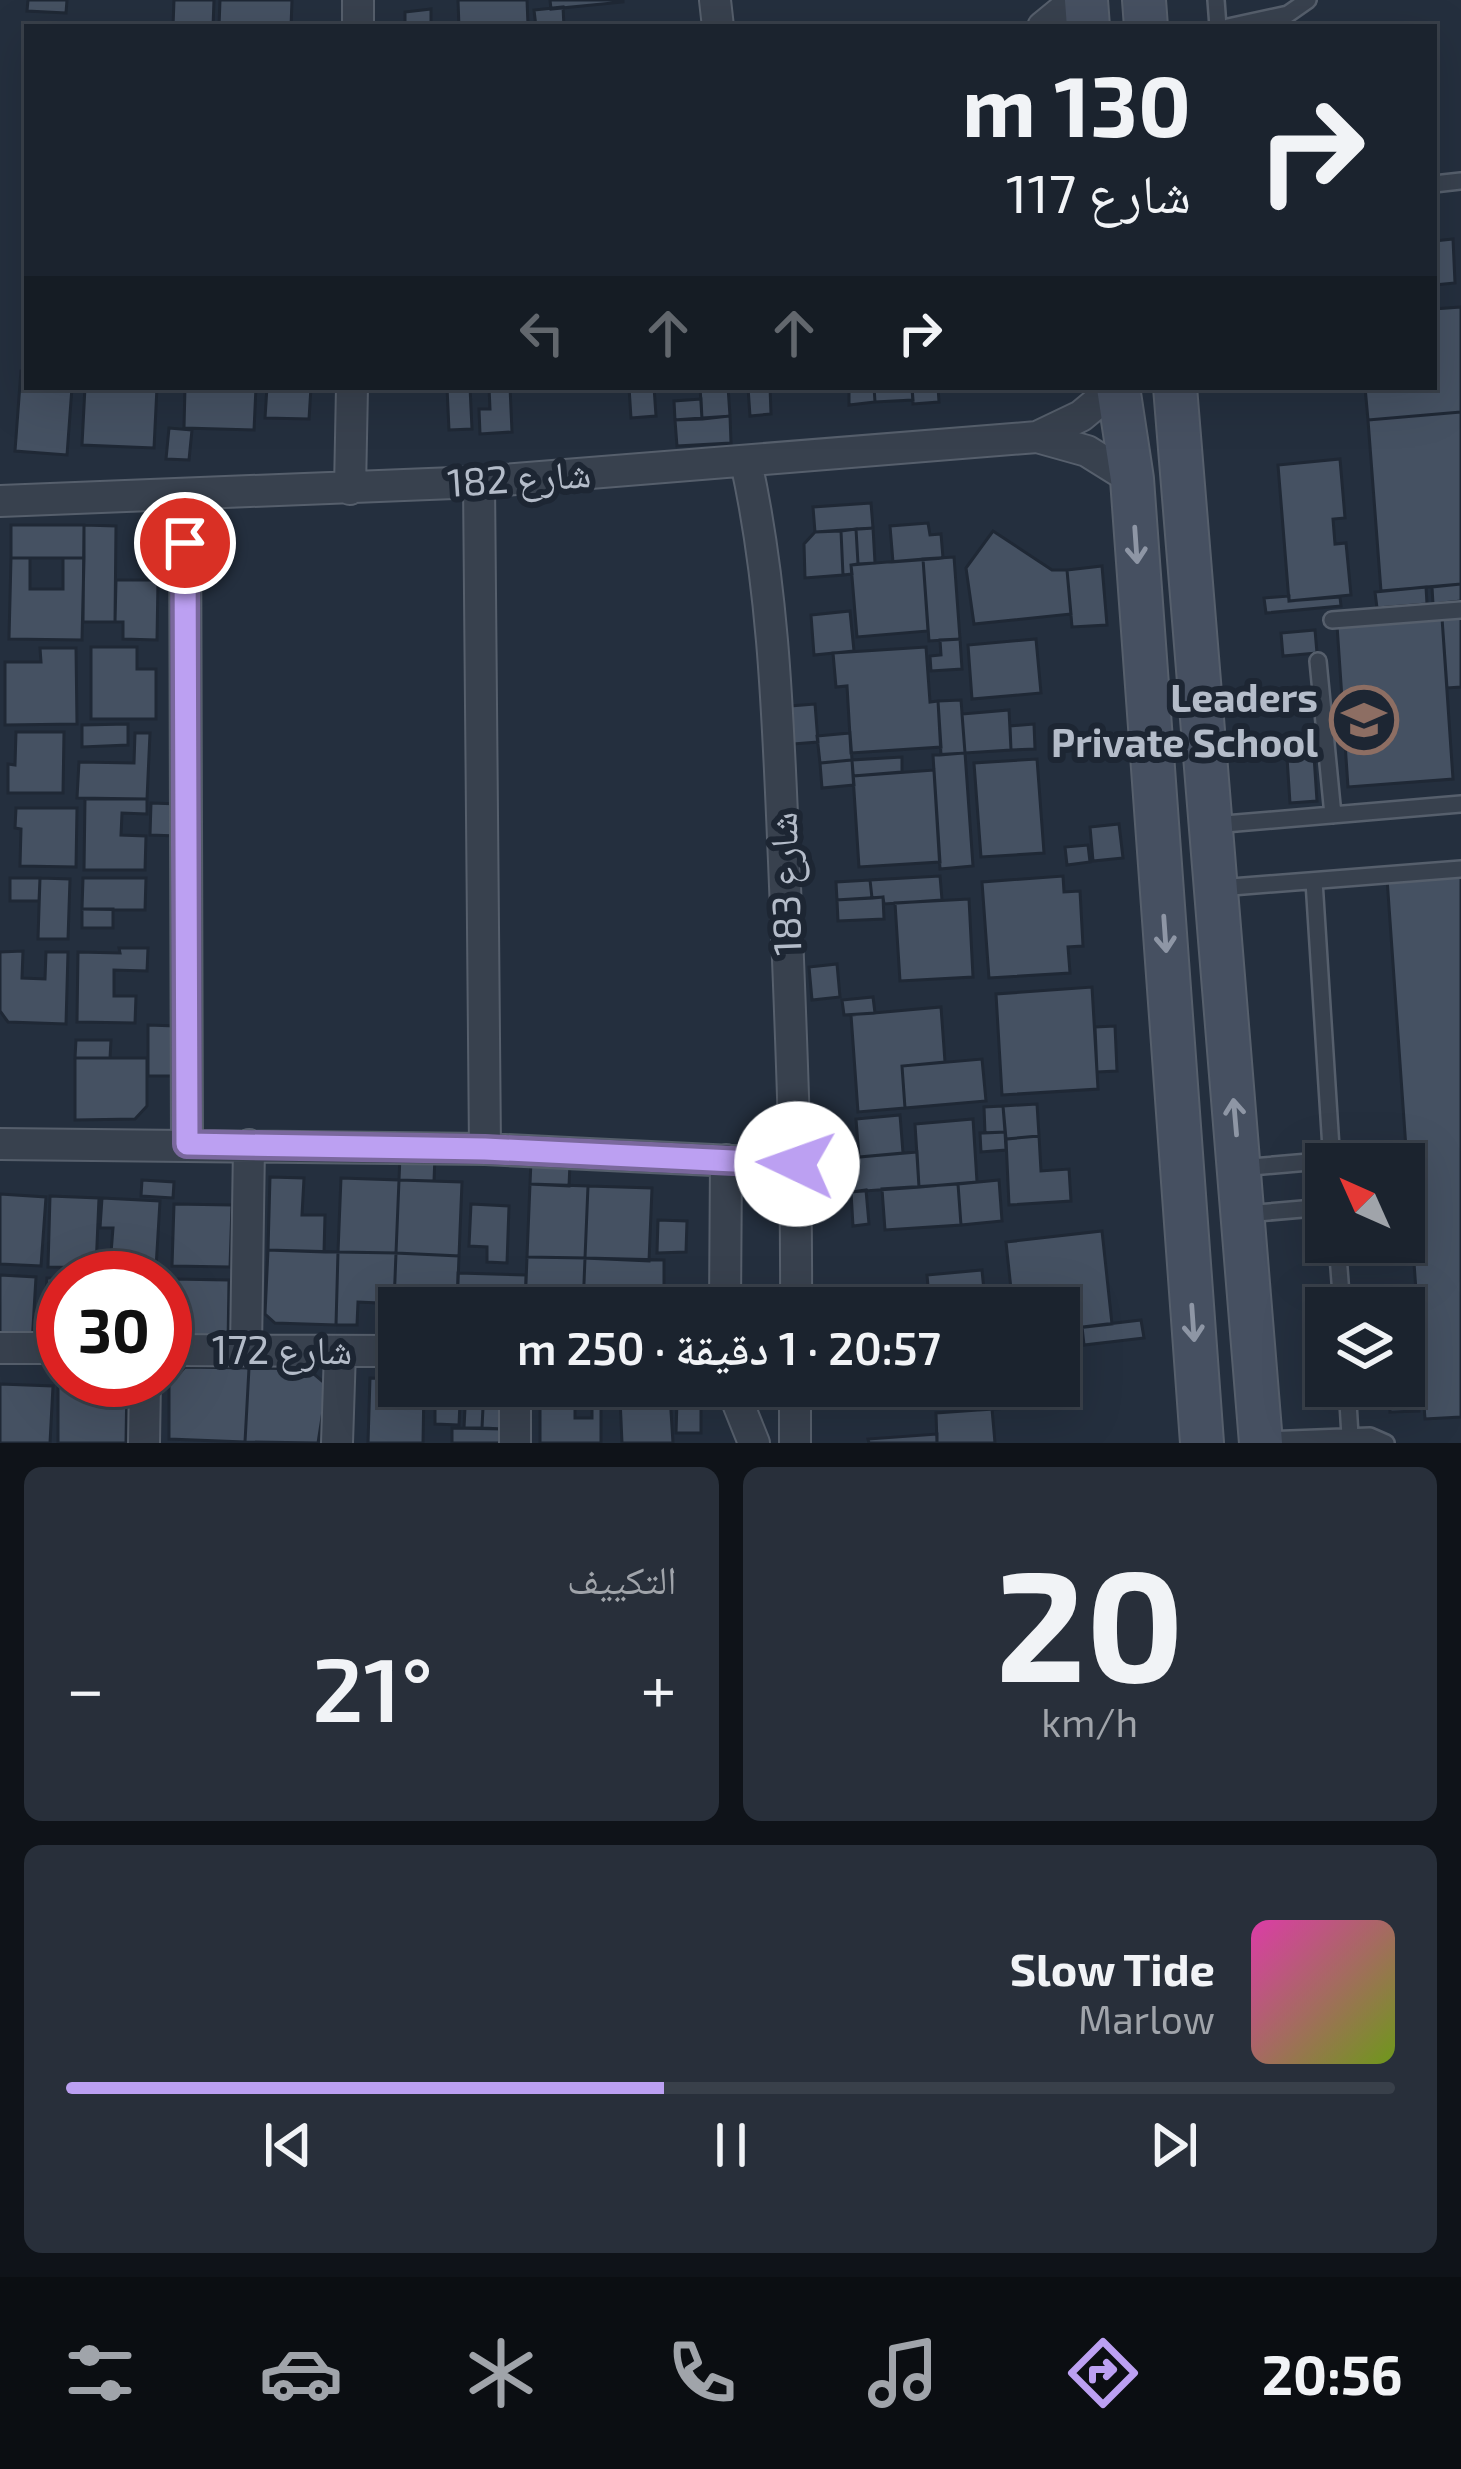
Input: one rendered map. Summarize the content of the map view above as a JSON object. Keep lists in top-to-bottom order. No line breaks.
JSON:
{"streets":{"street":["شارع 182","شارع 183","شارع 172"]},"crossings":[["شارع 182","شارع 183"]],"places":{"school or university":["Leaders Private School"]},"north":"top left","page":{"turn":["130 m","شارع 117"],"limit":"30","trip":"20:57 · 1 دقيقة · 250 m","tile":[["20","km/h"],"التكييف"],"heat":["−","21°","+"],"song":["Slow Tide","Marlow"],"tabs":"20:56"}}
